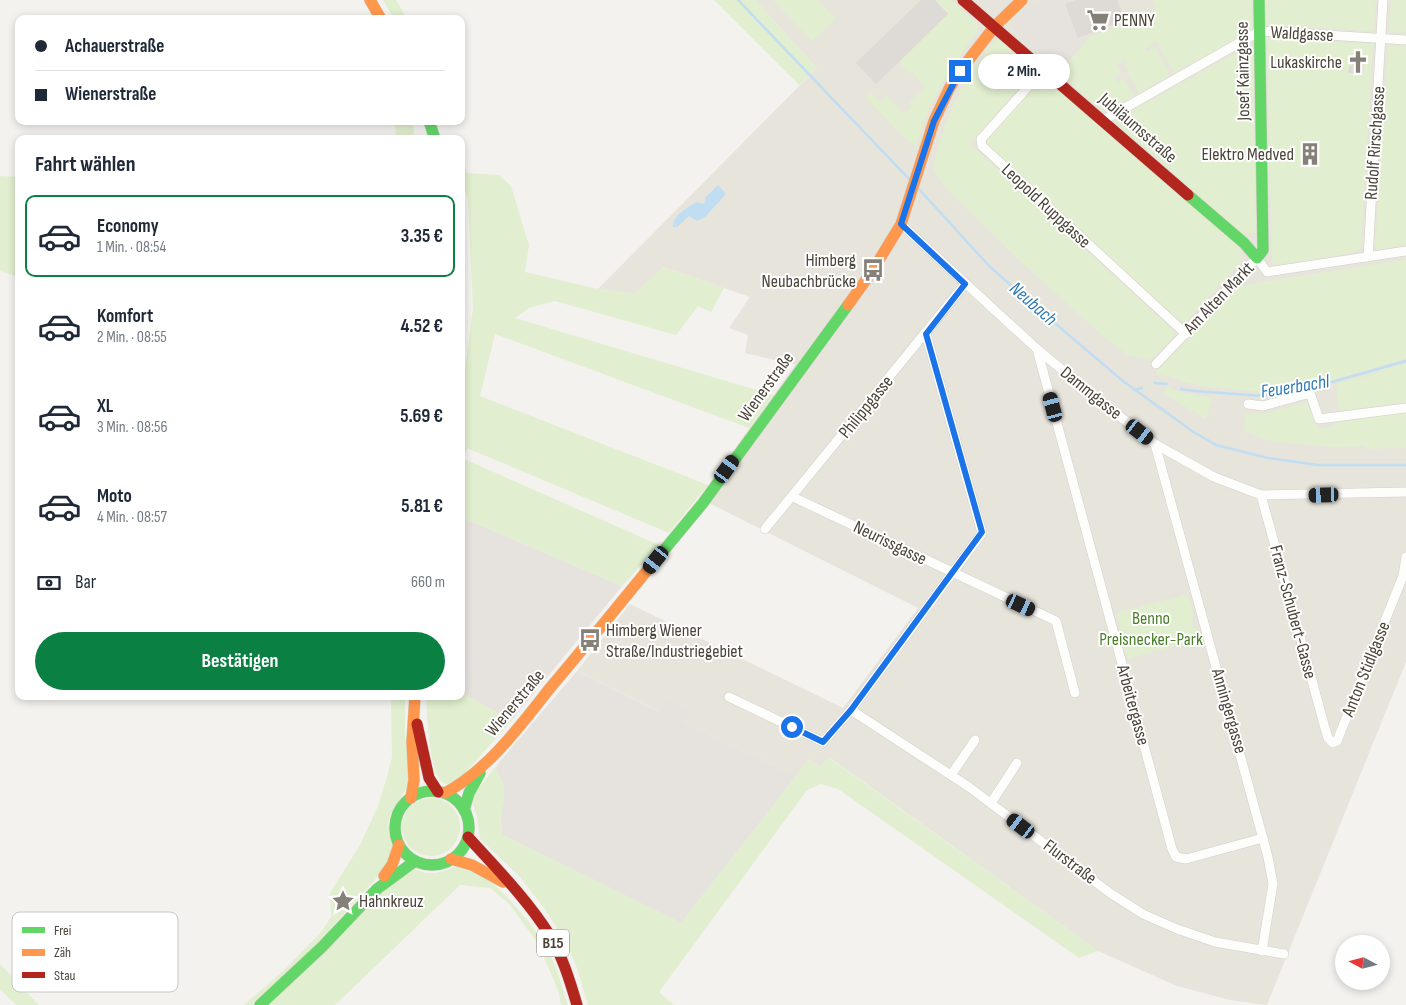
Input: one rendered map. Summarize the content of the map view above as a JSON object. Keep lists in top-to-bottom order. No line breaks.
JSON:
{"streets":{"street":["Waldgasse","Josef Kainzgasse","Jubiläumsstraße","Rudolf Rirschgasse","Leopold Ruppgasse","Am Alten Markt","Wienerstraße","Dammgasse","Philippgasse","Neurissgasse","Franz-Schubert-Gasse","Anton Stidlgasse","Arbeitergasse","Anningergasse","Flurstraße","B15"]},"crossings":[["Waldgasse","Josef Kainzgasse"],["Waldgasse","Jubiläumsstraße"],["Waldgasse","Rudolf Rirschgasse"],["Josef Kainzgasse","Jubiläumsstraße"],["Josef Kainzgasse","Am Alten Markt"],["Jubiläumsstraße","Leopold Ruppgasse"],["Jubiläumsstraße","Am Alten Markt"],["Jubiläumsstraße","Wienerstraße"],["Rudolf Rirschgasse","Am Alten Markt"],["Leopold Ruppgasse","Am Alten Markt"],["Wienerstraße","Dammgasse"],["Wienerstraße","B15"],["Dammgasse","Philippgasse"],["Dammgasse","Franz-Schubert-Gasse"],["Dammgasse","Arbeitergasse"],["Dammgasse","Anningergasse"],["Philippgasse","Neurissgasse"],["Franz-Schubert-Gasse","Anton Stidlgasse"],["Arbeitergasse","Anningergasse"],["Anningergasse","Flurstraße"]],"water":["Neubach","Feuerbachl"],"parks":["Benno Preisnecker-Park"],"places":{"supermarket":["PENNY"],"church":["Lukaskirche"],"building":["Elektro Medved"],"bus stop":["Himberg Neubachbrücke","Himberg Wiener Straße/Industriegebiet"],"place":["Hahnkreuz"]},"legend":["Frei","Zäh","Stau"],"north":"left","page":{"banner":["Achauerstraße","Wienerstraße"],"bubble":"2 Min.","heading":"Fahrt wählen","list":[{"name":"Economy","note":"1 Min. · 08:54","value":"3.35 €"},{"name":"Komfort","note":"2 Min. · 08:55","value":"4.52 €"},{"name":"XL","note":"3 Min. · 08:56","value":"5.69 €"},{"name":"Moto","note":"4 Min. · 08:57","value":"5.81 €"}],"pay":["Bar","660 m"],"buttons":"Bestätigen"}}
